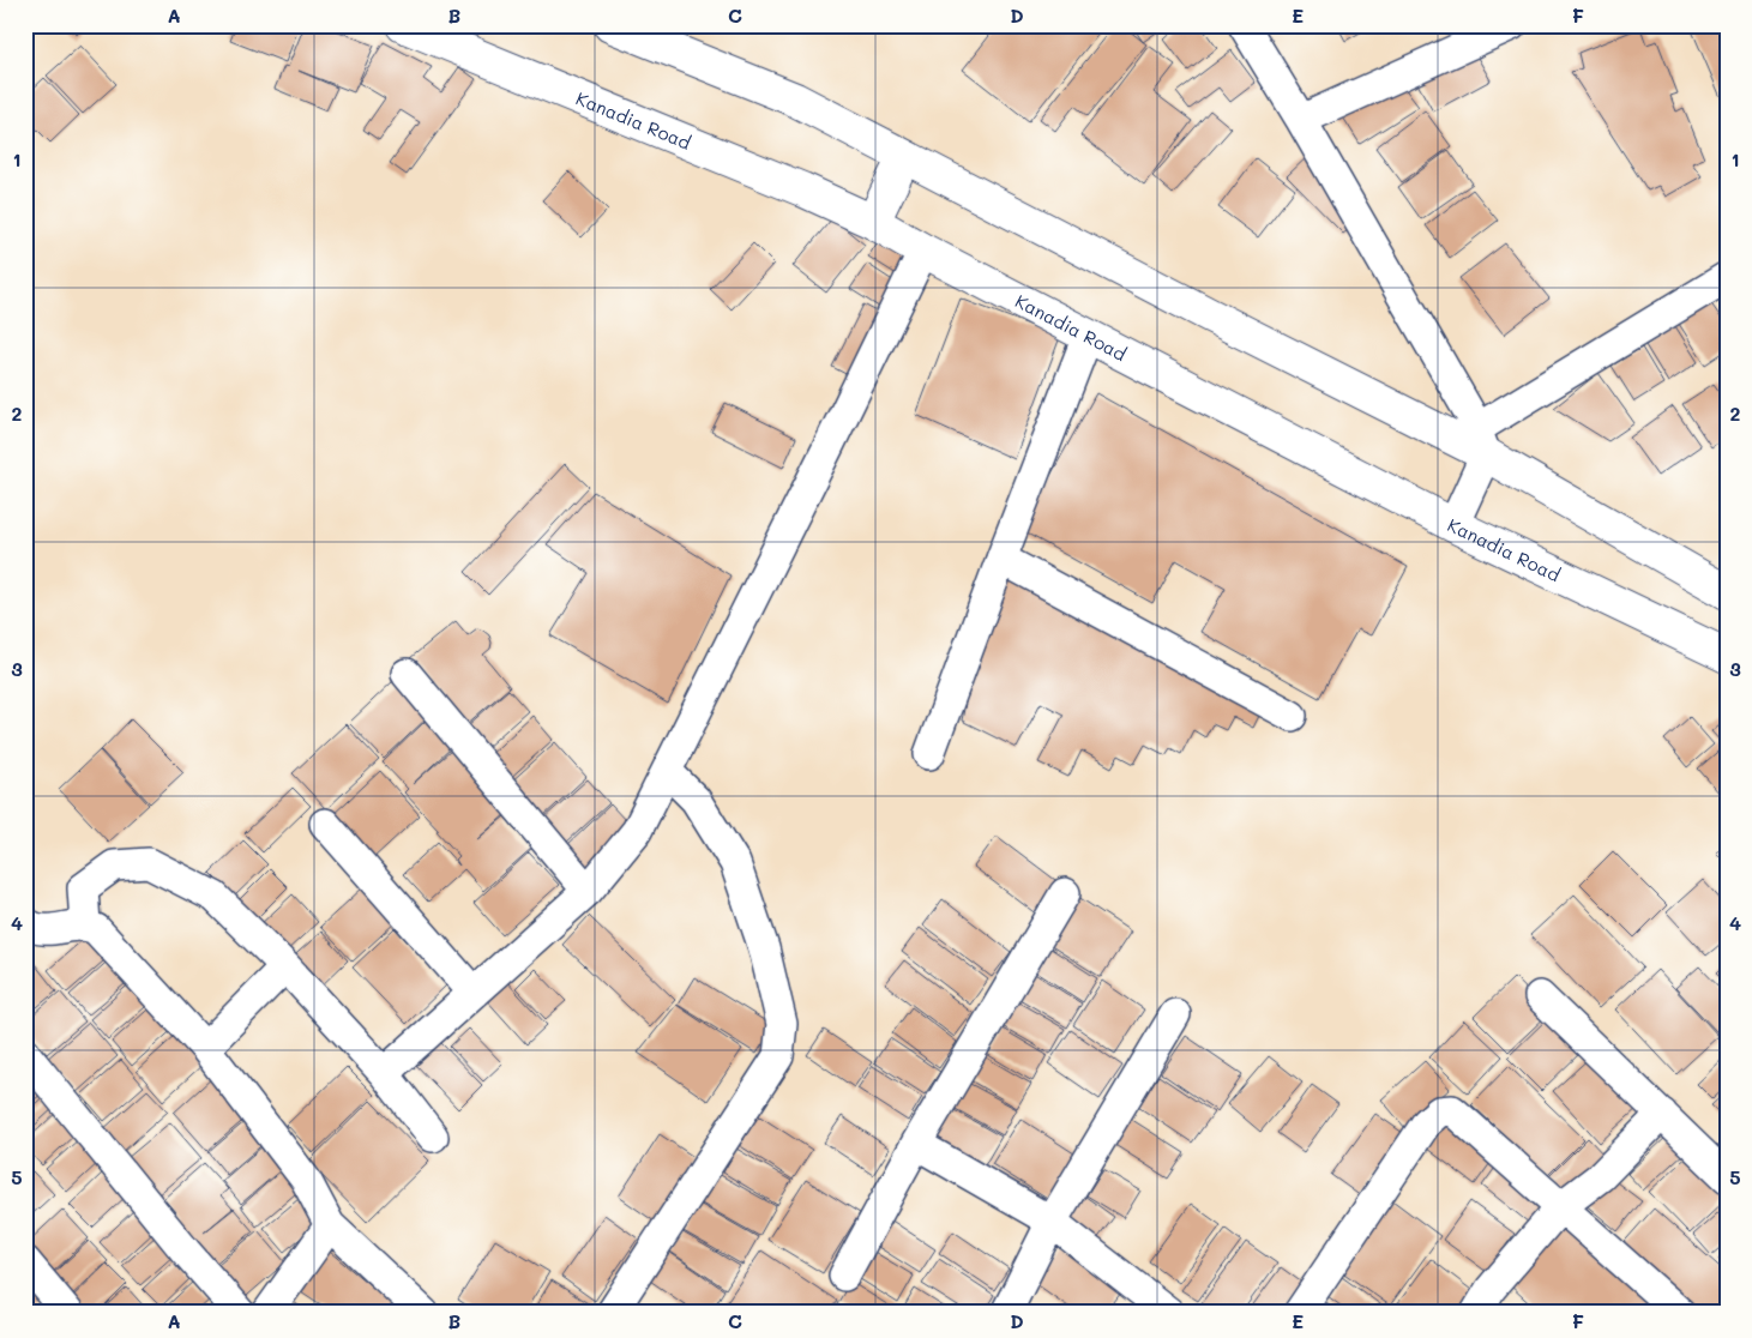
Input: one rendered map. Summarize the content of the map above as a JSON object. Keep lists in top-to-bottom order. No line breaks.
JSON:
{"streets":{"main road":["Kanadia Road"]},"grid":{"columns":["A","B","C","D","E","F"],"rows":["1","2","3","4","5"]}}
